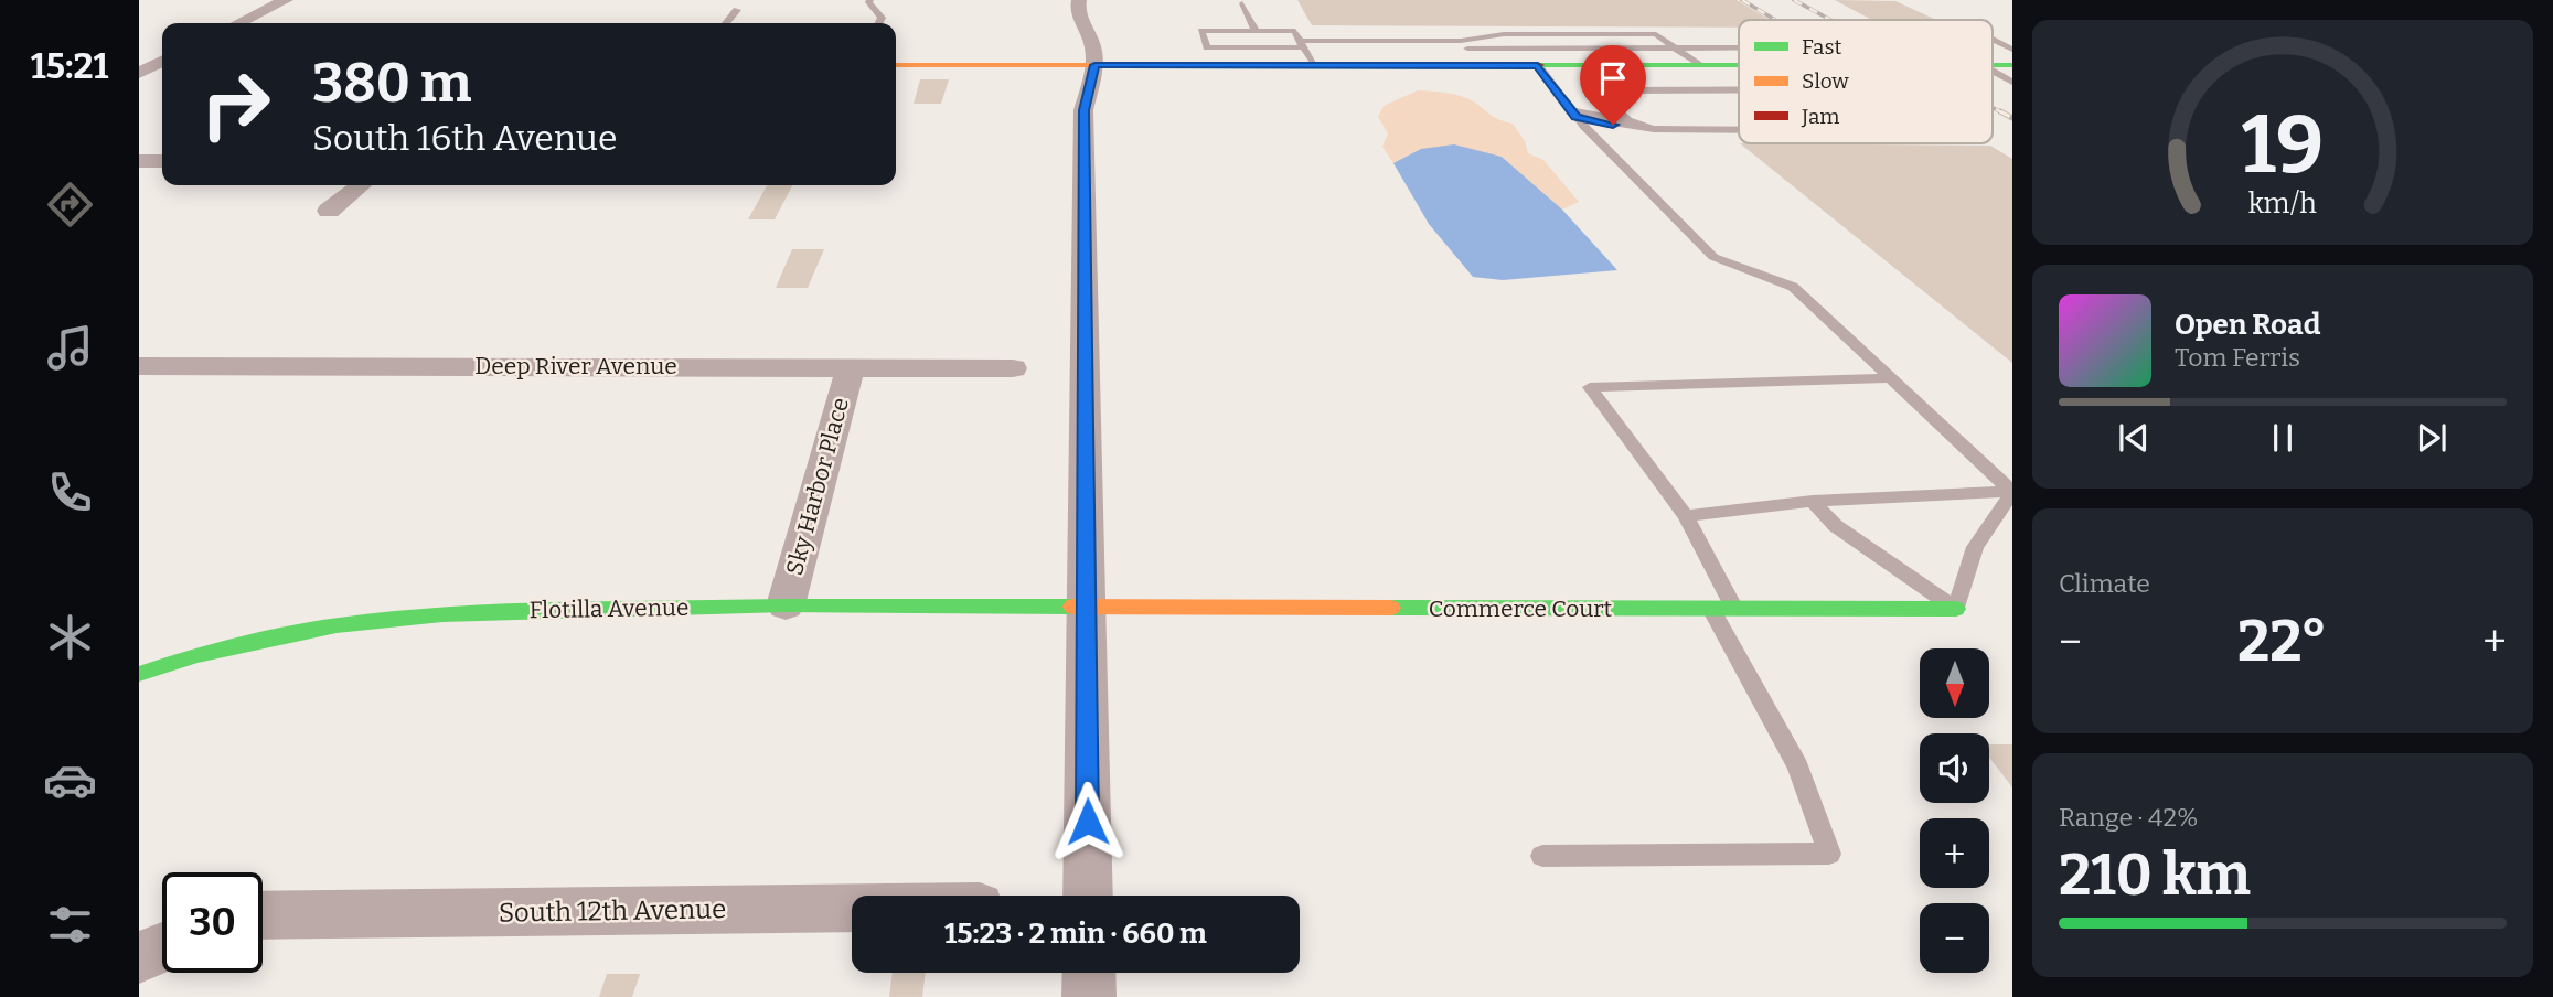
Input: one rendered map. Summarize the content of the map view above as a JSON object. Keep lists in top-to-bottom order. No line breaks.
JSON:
{"streets":{"street":["Deep River Avenue","Sky Harbor Place","Flotilla Avenue","Commerce Court","South 12th Avenue"]},"crossings":[["Deep River Avenue","Sky Harbor Place"],["Sky Harbor Place","Flotilla Avenue"],["Flotilla Avenue","Commerce Court"]],"legend":["Fast","Slow","Jam"],"north":"bottom","page":{"tabs":"15:21","turn":["380 m","South 16th Avenue"],"song":["Open Road","Tom Ferris"],"tile":["Climate",["Range · 42%","210 km"]],"heat":["−","22°","+"],"map_buttons":["+","−"],"limit":"30","trip":"15:23 · 2 min · 660 m","gauge":["19","km/h"]}}
